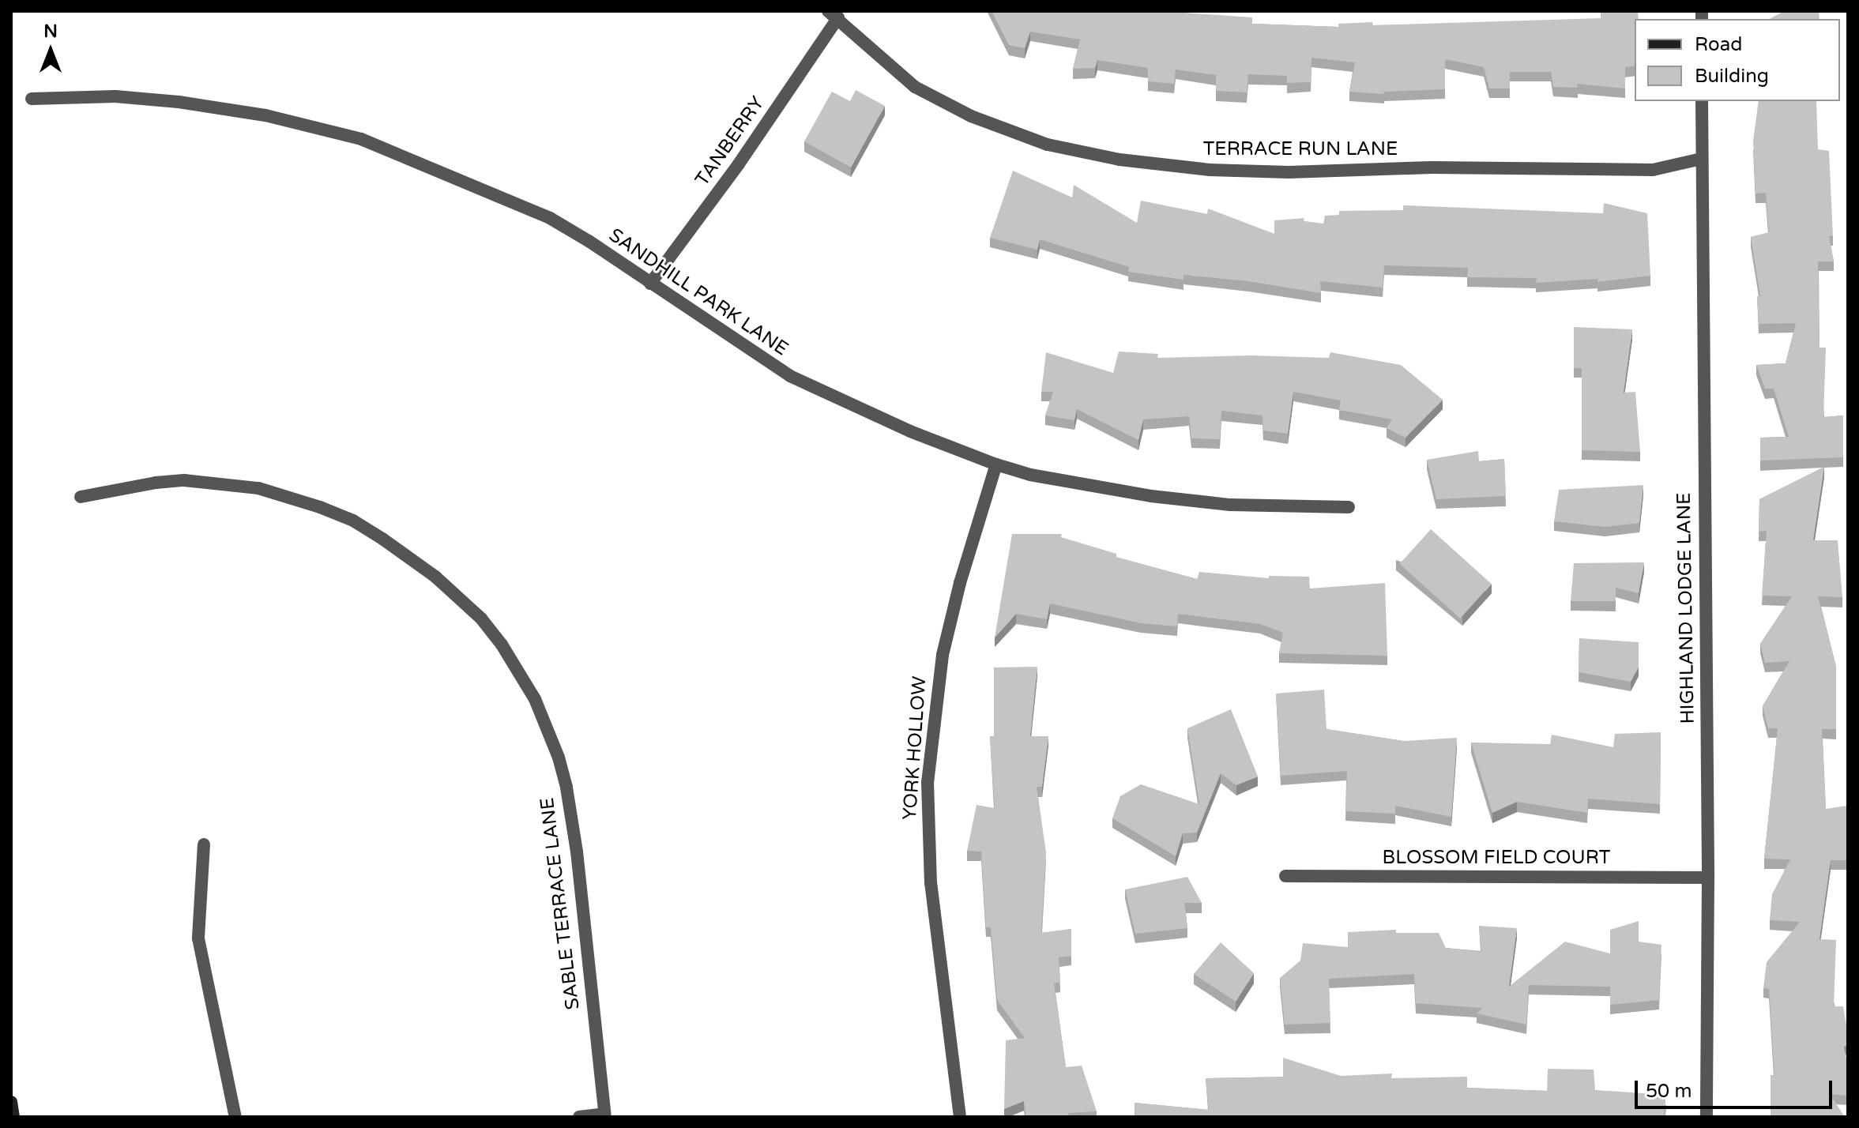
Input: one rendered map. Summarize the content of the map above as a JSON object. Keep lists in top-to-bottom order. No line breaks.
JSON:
{"streets":{"street":["TANBERRY","TERRACE RUN LANE","SANDHILL PARK LANE","HIGHLAND LODGE LANE","YORK HOLLOW","BLOSSOM FIELD COURT","SABLE TERRACE LANE"]},"crossings":[["TANBERRY","TERRACE RUN LANE"],["TANBERRY","SANDHILL PARK LANE"],["TERRACE RUN LANE","HIGHLAND LODGE LANE"],["SANDHILL PARK LANE","YORK HOLLOW"],["HIGHLAND LODGE LANE","BLOSSOM FIELD COURT"]],"legend":["Road","Building"],"scale_bar":"50 m","north":"top"}
